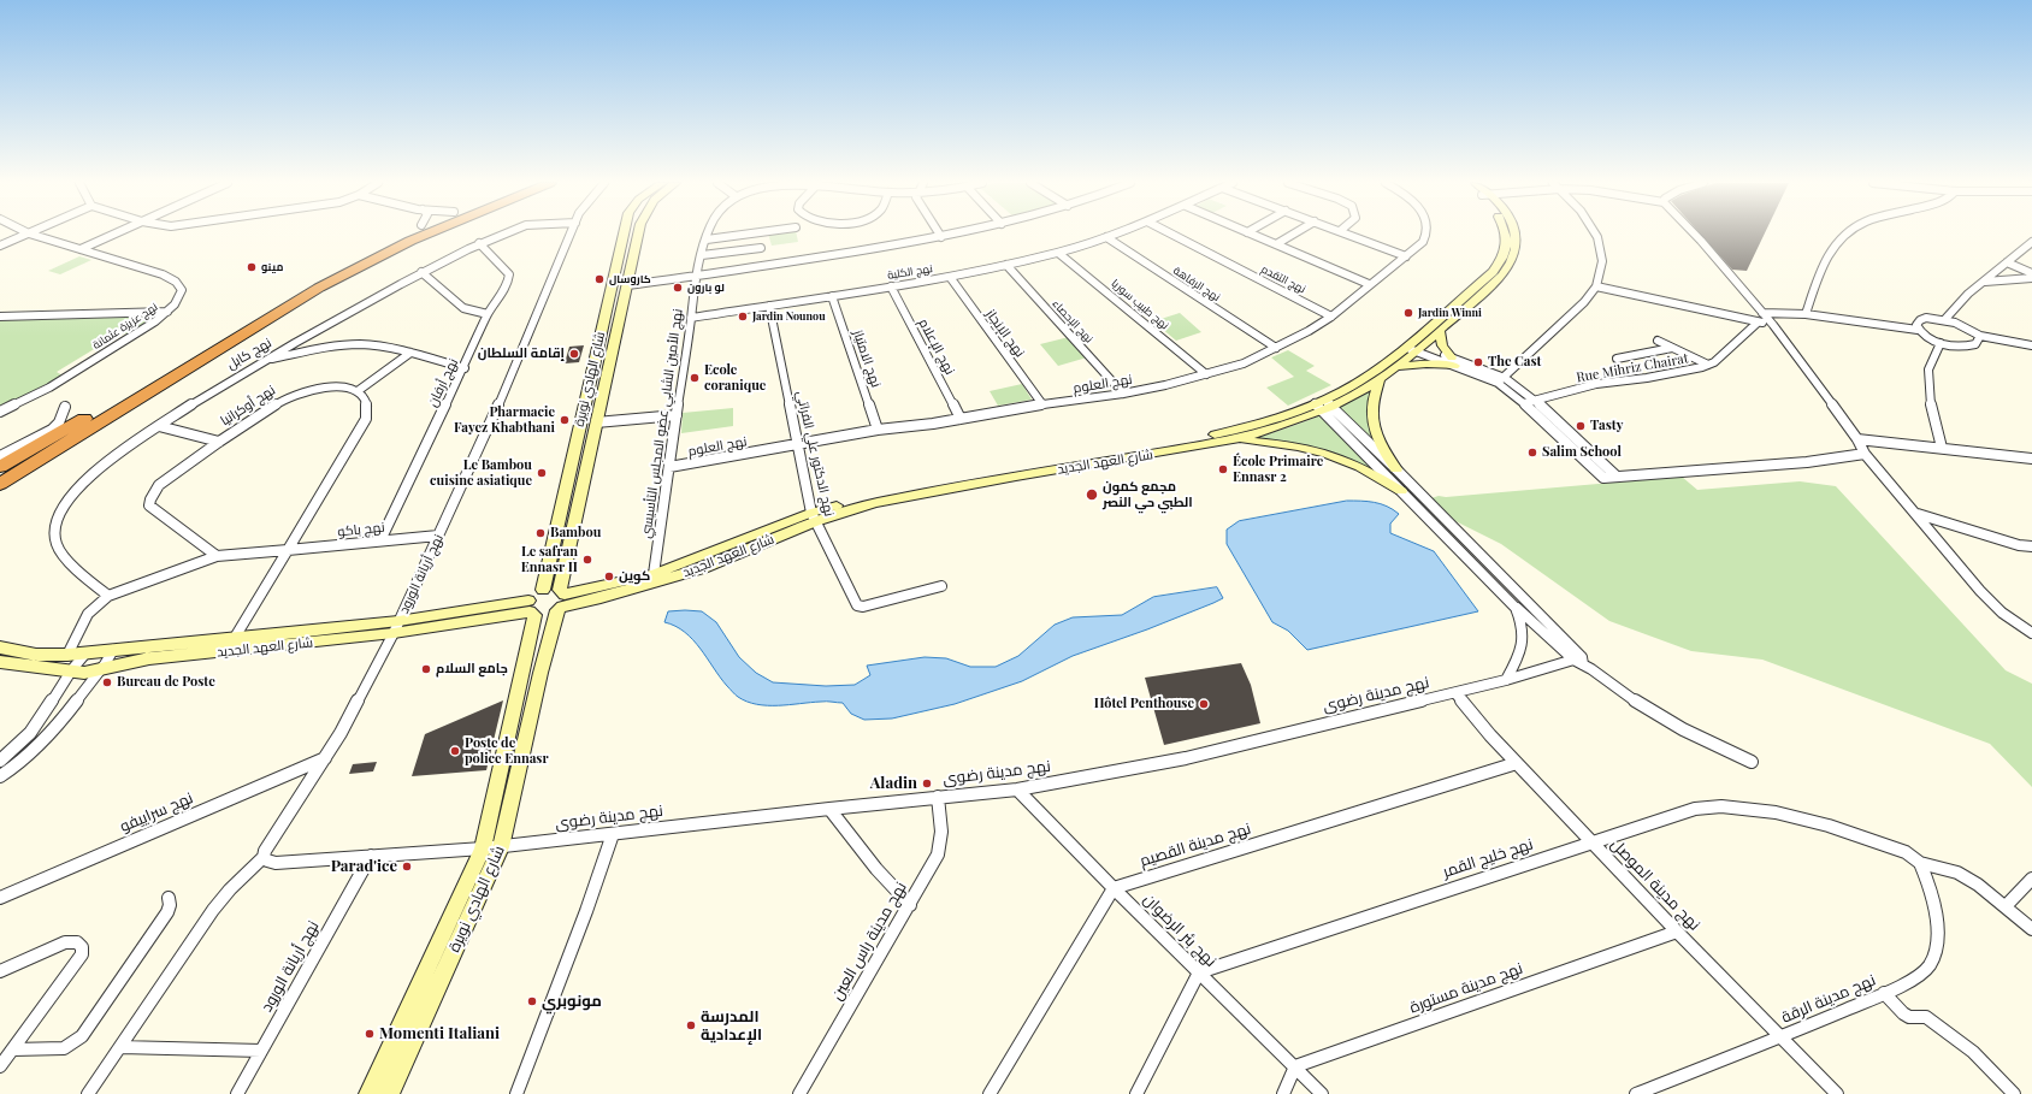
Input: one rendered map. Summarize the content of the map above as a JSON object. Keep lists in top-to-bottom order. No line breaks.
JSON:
{"streets":{"main road":["شارع الهادي نويرة","شارع العهد الجديد"],"street":["نهج الكلية","نهج التقدم","نهج الرفاهة","نهج طبيب سوريا","نهج الإحصاء","نهج عزيزة عثمانة","نهج الإنجاز","نهج الإعلام","نهج كابل","نهج الامتياز","Rue Mihriz Chairat","نهج أرفان","نهج العلوم","نهج أوكرانيا","نهج الأمين الشابي عضو المجلس التأسيسي","نهج الدكتور علي الفراتي","نهج باكو","نهج أريانة الورود","نهج مدينة رضوى","نهج سراييفو","نهج مدينة القصيم","نهج خليج القمر","نهج مدينة الموصل","نهج بئر الرضوان","نهج مدينة راس العين","نهج مدينة مستورة","نهج مدينة الرقة"]},"crossings":[["نهج الكلية","نهج الرفاهة"],["نهج الكلية","نهج طبيب سوريا"],["نهج الكلية","نهج الإحصاء"],["نهج الكلية","نهج الإنجاز"],["نهج الكلية","نهج الإعلام"],["نهج الكلية","نهج الامتياز"],["نهج الكلية","نهج الأمين الشابي عضو المجلس التأسيسي"],["نهج الكلية","نهج الدكتور علي الفراتي"],["نهج التقدم","نهج العلوم"],["نهج الرفاهة","نهج العلوم"],["نهج طبيب سوريا","نهج العلوم"],["نهج الإحصاء","نهج العلوم"],["نهج الإنجاز","نهج العلوم"],["نهج الإعلام","نهج العلوم"],["نهج كابل","نهج أرفان"],["نهج الامتياز","نهج العلوم"],["شارع الهادي نويرة","شارع العهد الجديد"],["شارع الهادي نويرة","نهج مدينة رضوى"],["نهج أرفان","نهج باكو"],["نهج العلوم","نهج الأمين الشابي عضو المجلس التأسيسي"],["نهج العلوم","نهج الدكتور علي الفراتي"],["نهج الأمين الشابي عضو المجلس التأسيسي","شارع العهد الجديد"],["نهج الدكتور علي الفراتي","شارع العهد الجديد"],["شارع العهد الجديد","نهج أريانة الورود"],["نهج باكو","نهج أريانة الورود"],["نهج أريانة الورود","نهج سراييفو"],["نهج مدينة رضوى","نهج مدينة الموصل"],["نهج مدينة رضوى","نهج بئر الرضوان"],["نهج مدينة رضوى","نهج مدينة راس العين"],["نهج مدينة القصيم","نهج مدينة الموصل"],["نهج مدينة القصيم","نهج بئر الرضوان"],["نهج خليج القمر","نهج مدينة الموصل"],["نهج خليج القمر","نهج بئر الرضوان"],["نهج خليج القمر","نهج مدينة الرقة"],["نهج مدينة الموصل","نهج مدينة مستورة"],["نهج مدينة الموصل","نهج مدينة الرقة"],["نهج بئر الرضوان","نهج مدينة مستورة"]],"places":["مينو","كاروسال","لو بارون","Jardin Winni","Jardin Nounou","إقامة السلطان","The Cast","Ecole coranique","Pharmacie Fayez Khabthani","Tasty","Salim School","École Primaire Ennasr 2","Le Bambou cuisine asiatique","مجمع كمون الطبي حي النصر","Bambou","Le safran Ennasr II","كوين","جامع السلام","Bureau de Poste","Hôtel Penthouse","Poste de police Ennasr","Aladin","Parad'ice","مونوبري","المدرسة الإعدادية","Momenti Italiani"]}
